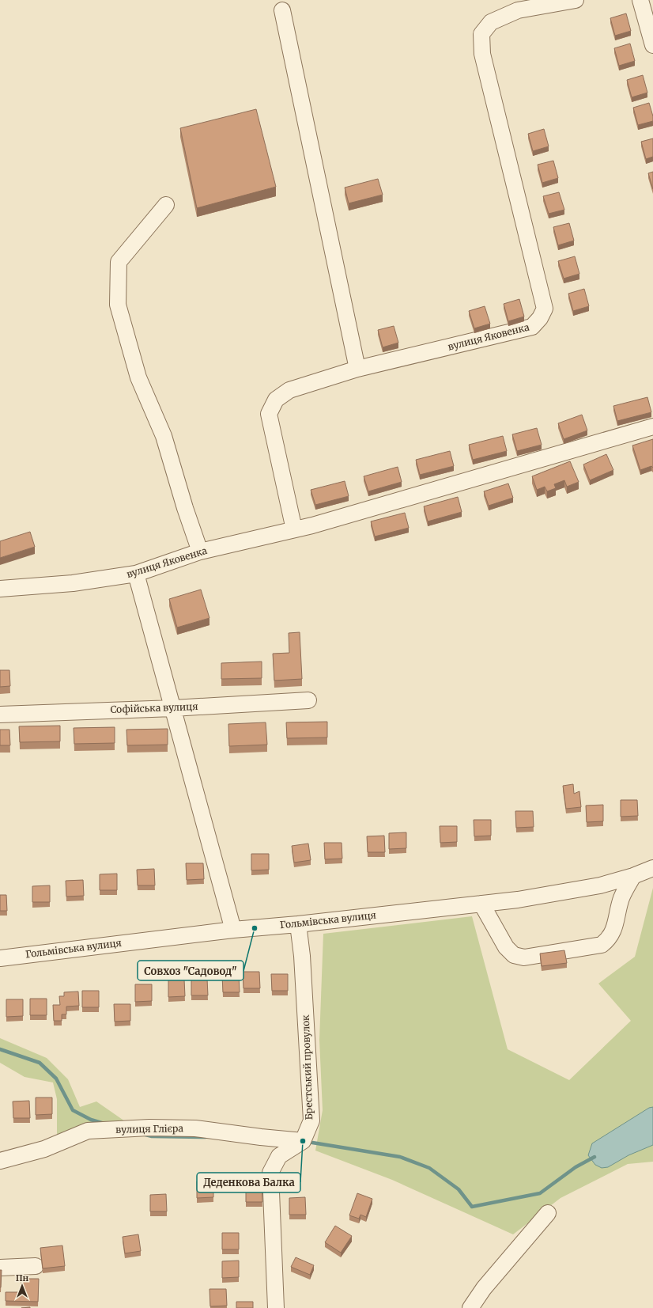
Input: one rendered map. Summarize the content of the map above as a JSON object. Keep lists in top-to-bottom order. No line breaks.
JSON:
{"streets":{"street":["вулиця Яковенка","Софійська вулиця","Гольмівська вулиця","Брестський провулок","вулиця Глієра"]},"crossings":[["Гольмівська вулиця","Брестський провулок"],["Брестський провулок","вулиця Глієра"]],"places":["Совхоз \"Садовод\"","Деденкова Балка"],"north":"top"}
